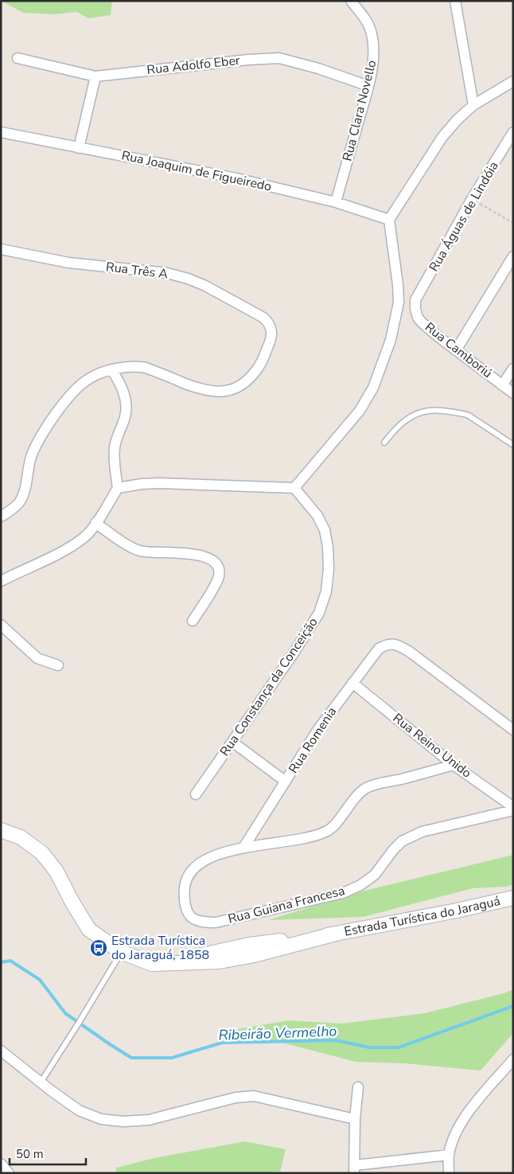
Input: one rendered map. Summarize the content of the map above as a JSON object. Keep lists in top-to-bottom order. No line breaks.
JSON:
{"streets":{"main road":["Estrada Turística do Jaraguá"],"street":["Rua Adolfo Eber","Rua Clara Novello","Rua Joaquim de Figueiredo","Rua Águas de Lindóia","Rua Três A","Rua Camboriú","Rua Constança da Conceição","Rua Romenia","Rua Reino Unido","Rua Guiana Francesa"]},"crossings":[["Rua Adolfo Eber","Rua Clara Novello"],["Rua Clara Novello","Rua Joaquim de Figueiredo"],["Rua Águas de Lindóia","Rua Camboriú"],["Rua Romenia","Rua Reino Unido"],["Rua Romenia","Rua Guiana Francesa"]],"water":["Ribeirão Vermelho"],"places":{"bus stop":["Estrada Turística do Jaraguá, 1858"]},"scale_bar":"50 m"}
